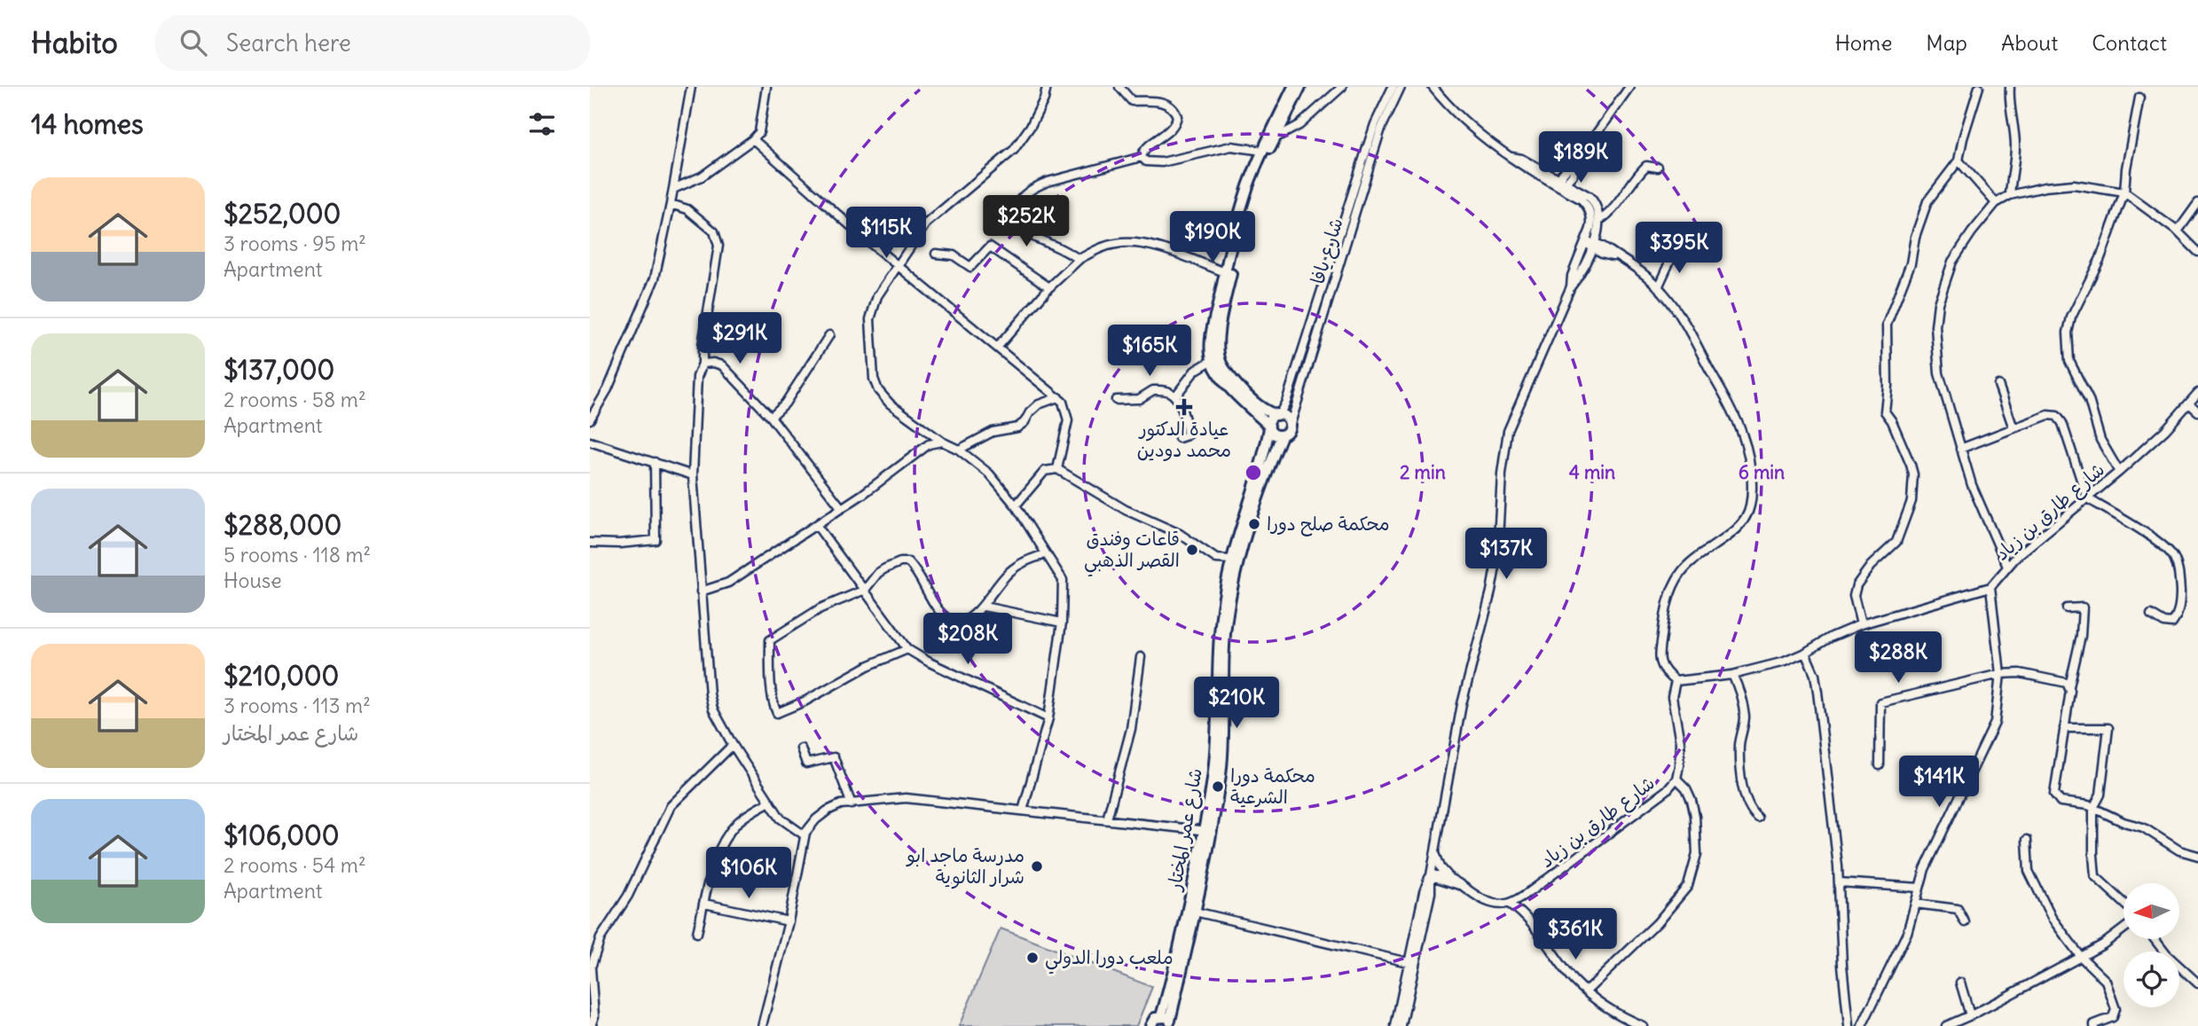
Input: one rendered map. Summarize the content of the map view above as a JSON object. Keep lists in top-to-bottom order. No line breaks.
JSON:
{"streets":{"main road":["شارع عمر المختار"],"street":["شارع يافا","شارع طارق بن زياد"]},"crossings":[["شارع يافا","شارع عمر المختار"]],"places":{"health":["عيادة الدكتور محمد دودين"],"other":["محكمة صلح دورا","قاعات وفندق القصر الذهبي","محكمة دورا الشرعية","مدرسة ماجد ابو شرار الثانوية","ملعب دورا الدولي"]},"north":"left","page":{"header":"Habito","search":"Search here","nav":["Home","Map","About","Contact"],"heading":"14 homes","price":["$189K","$252K","$115K","$190K","$395K","$291K","$165K","$137K","$208K","$288K","$210K","$141K","$106K","$361K"],"list":[{"name":"$252,000","note":"3 rooms · 95 m² · Apartment"},{"name":"$137,000","note":"2 rooms · 58 m² · Apartment"},{"name":"$288,000","note":"5 rooms · 118 m² · House"},{"name":"$210,000","note":"3 rooms · 113 m² · شارع عمر المختار"},{"name":"$106,000","note":"2 rooms · 54 m² · Apartment"}]},"rings":["2 min","4 min","6 min"]}
